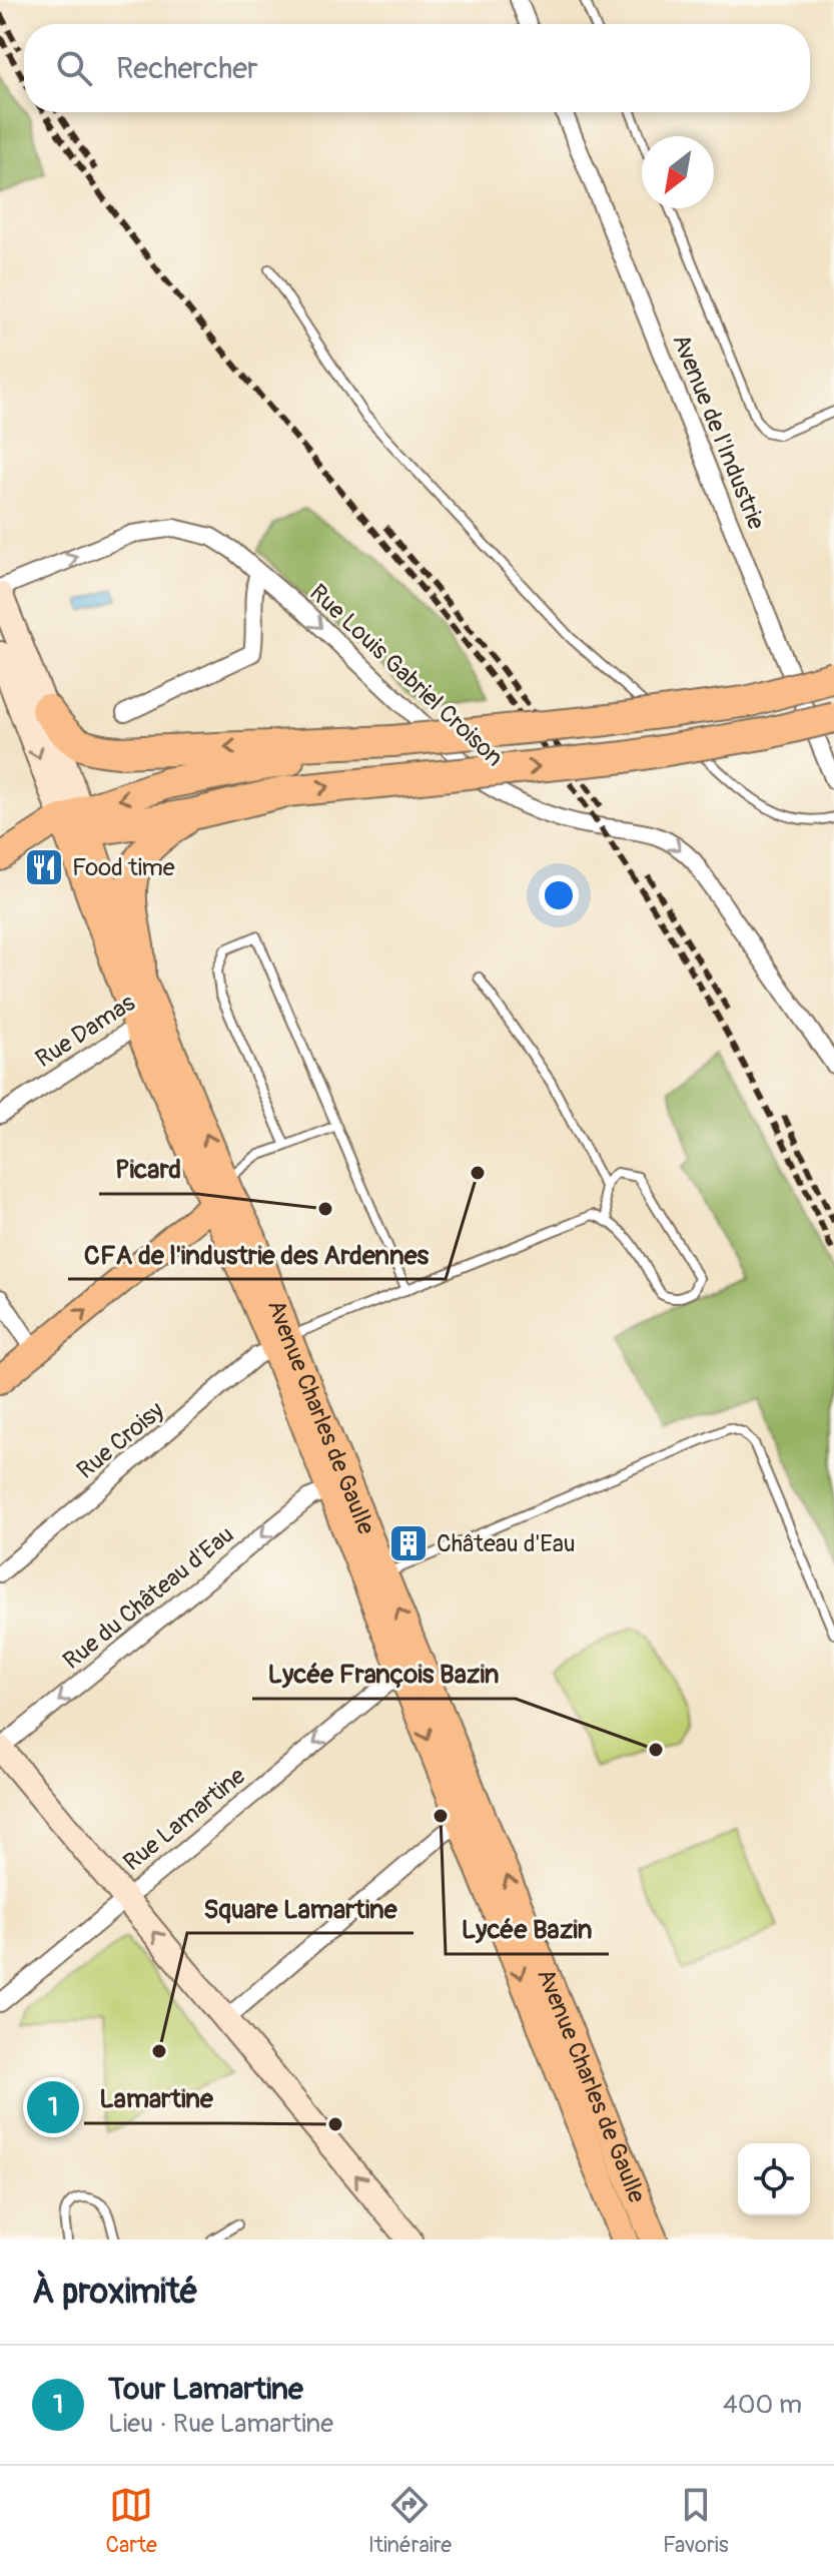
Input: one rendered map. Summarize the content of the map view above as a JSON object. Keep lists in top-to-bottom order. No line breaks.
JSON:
{"streets":{"main road":["Avenue Charles de Gaulle"],"street":["Avenue de l'Industrie","Rue Louis Gabriel Croison","Rue Damas","Rue Croisy","Rue du Château d'Eau","Rue Lamartine"]},"crossings":[["Rue Louis Gabriel Croison","Avenue Charles de Gaulle"],["Rue Damas","Avenue Charles de Gaulle"],["Avenue Charles de Gaulle","Rue Croisy"],["Avenue Charles de Gaulle","Rue du Château d'Eau"],["Avenue Charles de Gaulle","Rue Lamartine"]],"one_way":["Rue Louis Gabriel Croison","Rue du Château d'Eau","Rue Lamartine"],"places":{"restaurant":["Food time"],"other":["CFA de l'industrie des Ardennes","Picard","Lycée François Bazin","Lycée Bazin","Square Lamartine","Lamartine"],"building":["Château d'Eau"]},"north":"bottom left","page":{"search":"Rechercher","pins":"1","heading":"À proximité","list":[{"mark":"1","name":"Tour Lamartine","note":"Lieu · Rue Lamartine","value":"400 m"}],"nav":["Carte","Itinéraire","Favoris"]}}
